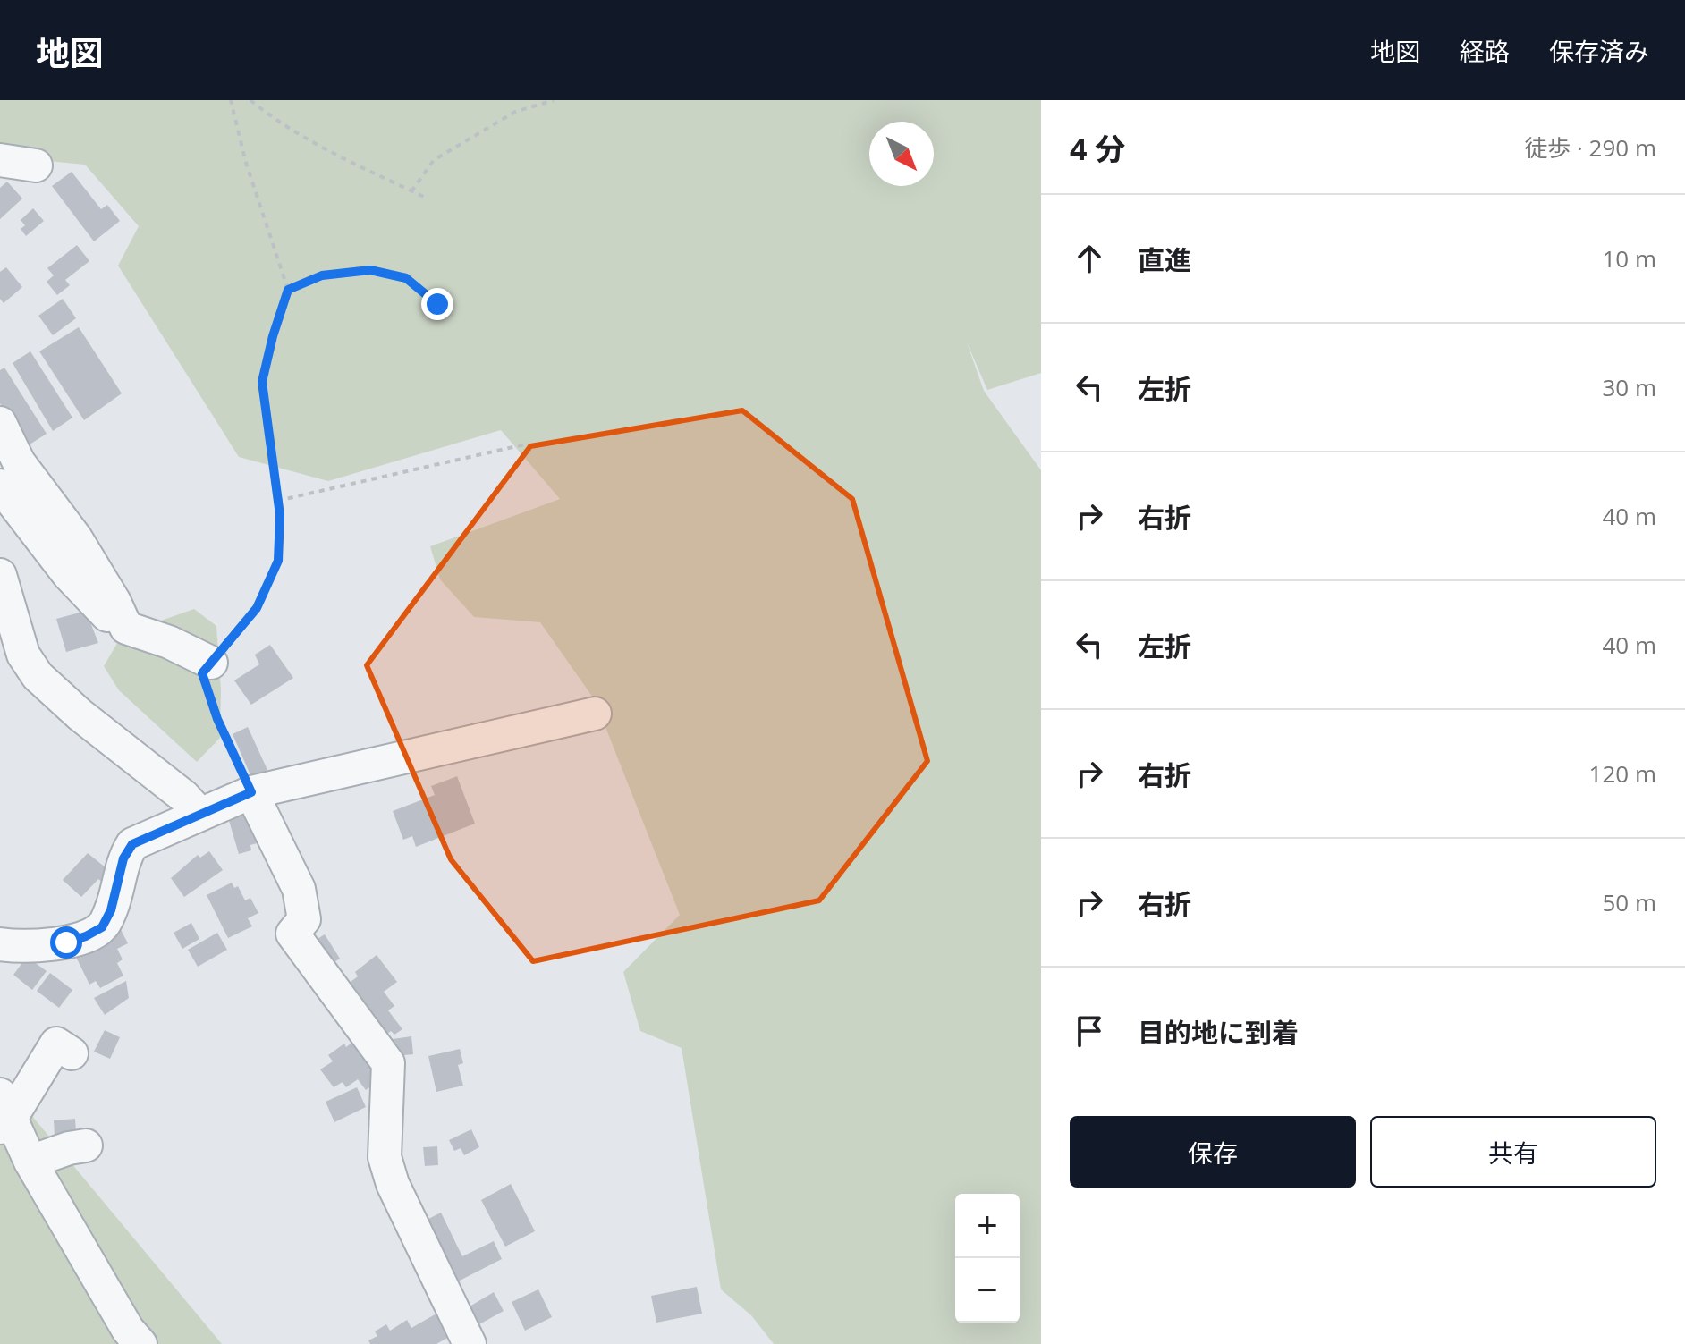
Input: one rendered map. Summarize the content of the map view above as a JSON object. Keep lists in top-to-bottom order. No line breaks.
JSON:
{"north":"bottom right","page":{"header":"地図","nav":["地図","経路","保存済み"],"heading":["4 分","徒歩 · 290 m"],"list":[["直進","10 m"],["左折","30 m"],["右折","40 m"],["左折","40 m"],["右折","120 m"],["右折","50 m"],"目的地に到着"],"buttons":["保存","共有"],"map_buttons":["+","−"]}}
